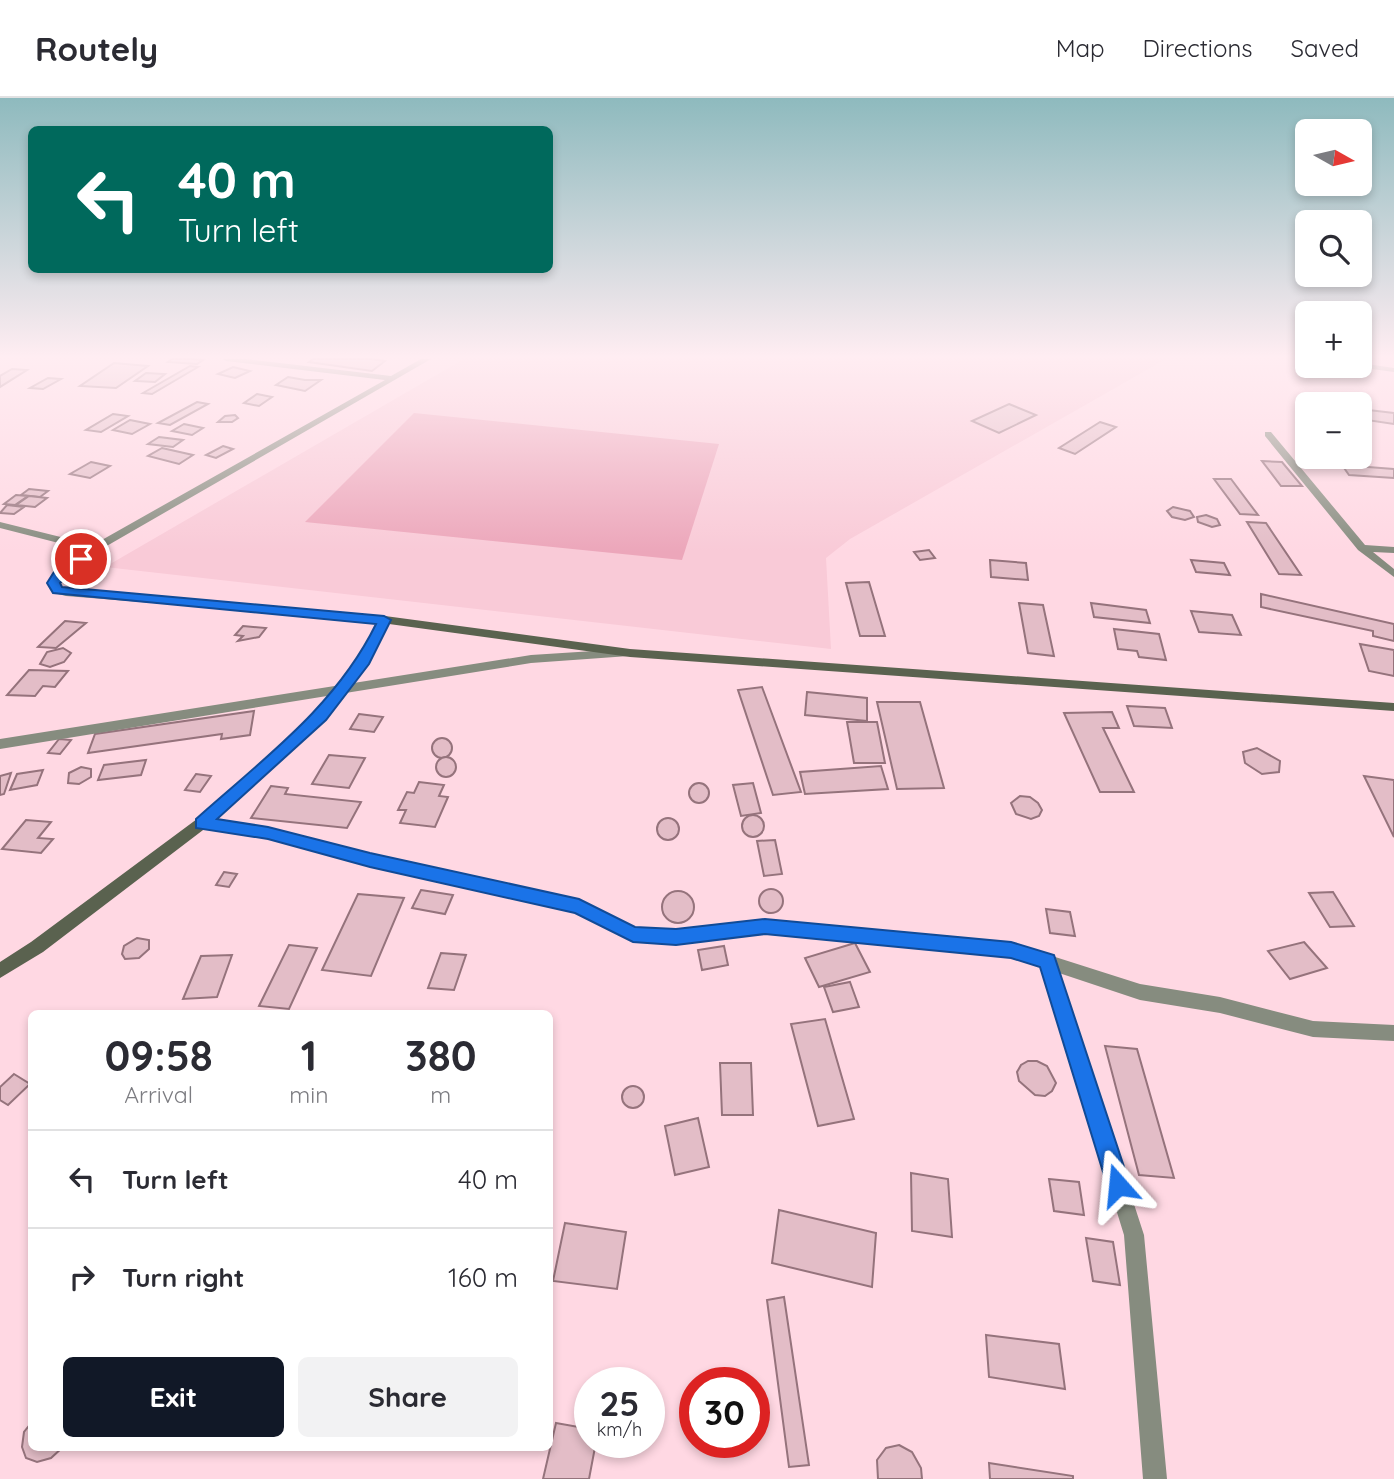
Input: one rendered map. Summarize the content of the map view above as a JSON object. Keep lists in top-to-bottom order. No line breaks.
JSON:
{"north":"right","page":{"header":"Routely","nav":["Map","Directions","Saved"],"map_buttons":["+","−"],"turn":["40 m","Turn left"],"eta":["09:58","Arrival","1","min","380","m"],"list":[{"name":"Turn left","value":"40 m"},{"name":"Turn right","value":"160 m"}],"buttons":["Exit","Share"],"speed":"25 km/h","limit":"30"}}
